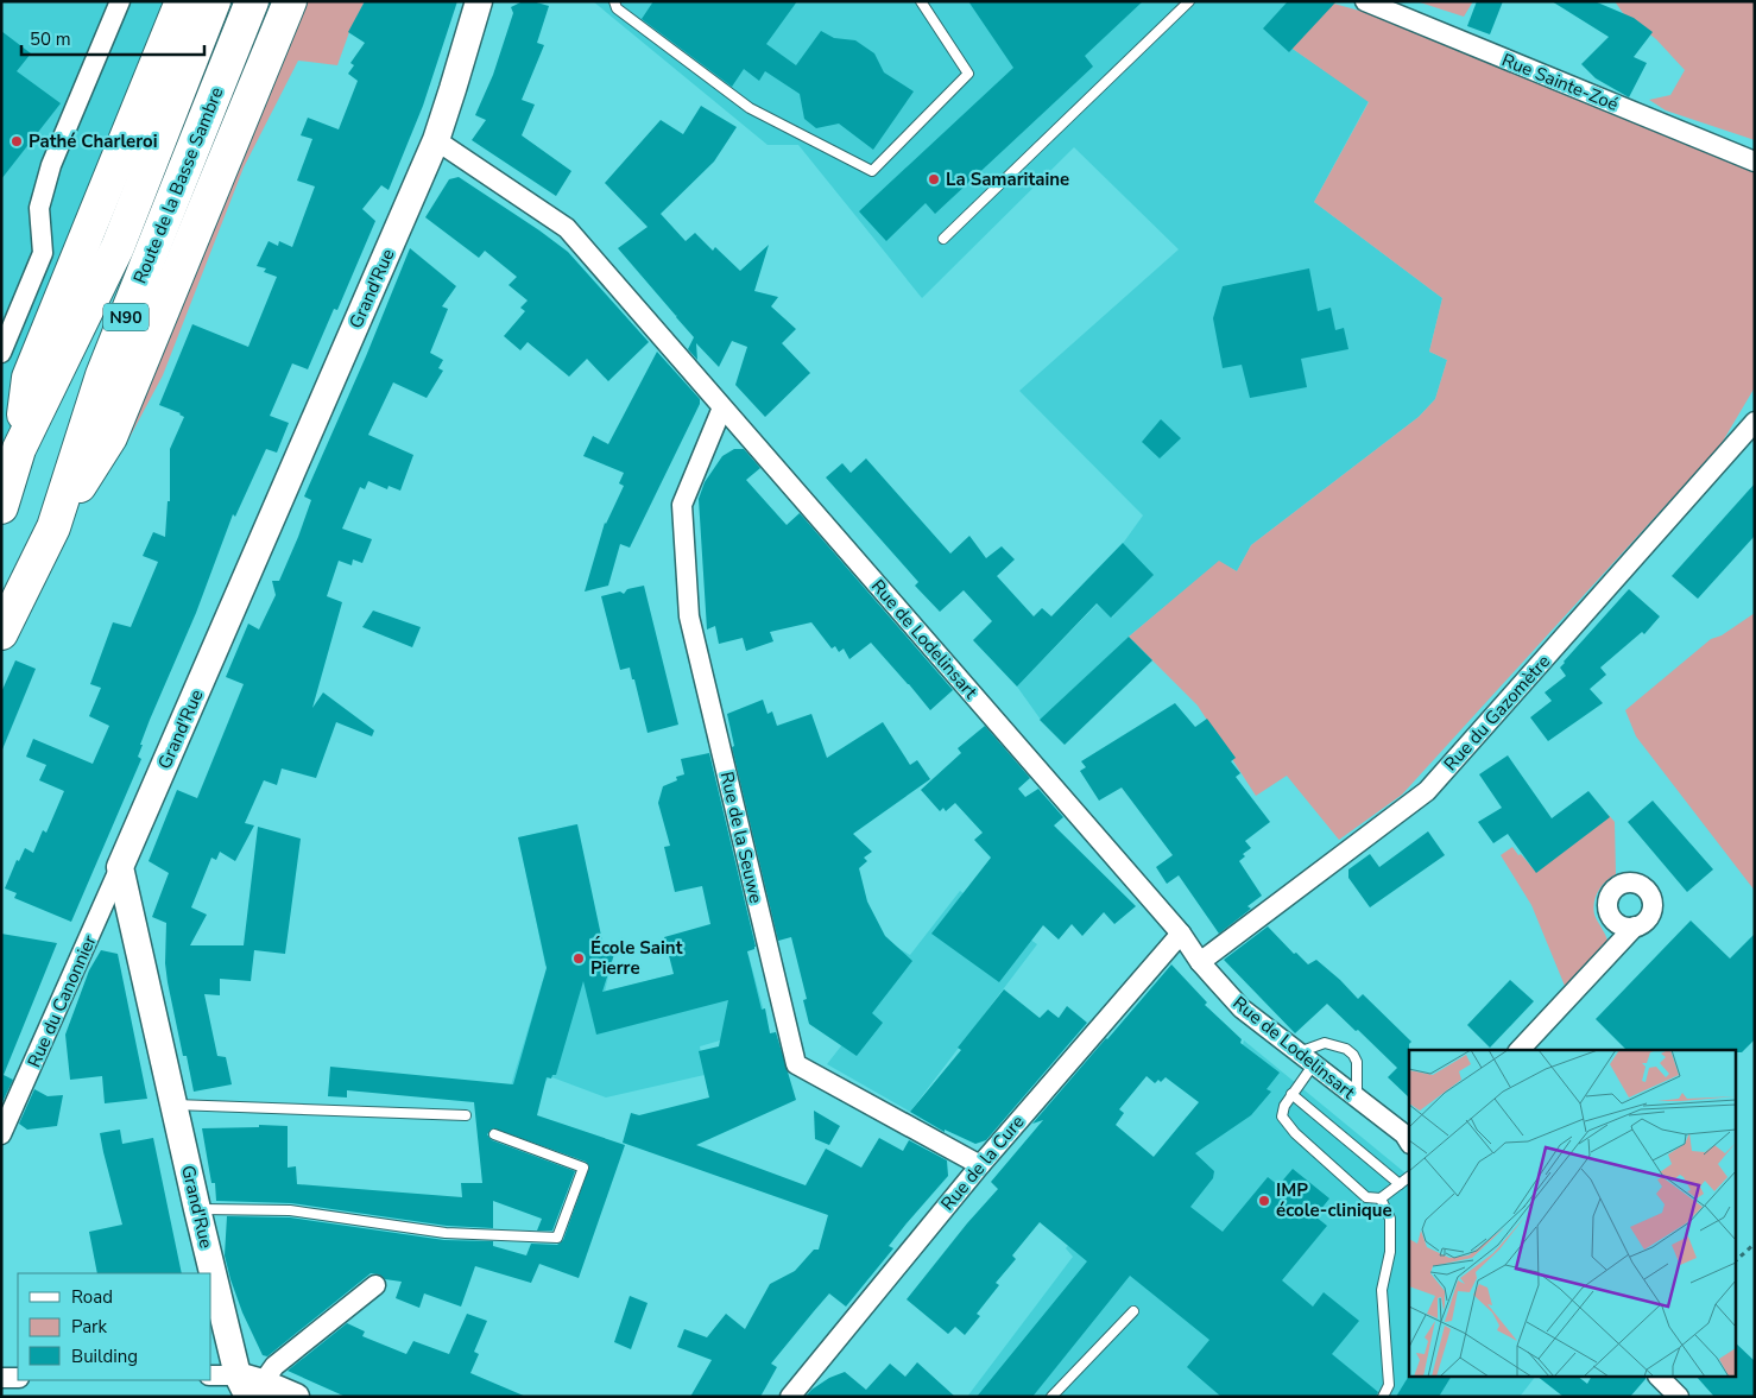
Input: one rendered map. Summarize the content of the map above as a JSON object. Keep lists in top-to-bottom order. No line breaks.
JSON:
{"streets":{"highway":["Route de la Basse Sambre","N90"],"street":["Rue Sainte-Zoé","Grand'Rue","Rue de Lodelinsart","Rue du Gazomètre","Rue de la Seuwe","Rue du Canonnier","Rue de la Cure"]},"crossings":[["Grand'Rue","Rue de Lodelinsart"],["Grand'Rue","Rue du Canonnier"],["Rue de Lodelinsart","Rue du Gazomètre"],["Rue de Lodelinsart","Rue de la Seuwe"],["Rue de Lodelinsart","Rue de la Cure"],["Rue de la Seuwe","Rue de la Cure"]],"places":["Pathé Charleroi","La Samaritaine","École Saint Pierre","IMP école-clinique"],"legend":["Road","Park","Building"],"scale_bar":"50 m"}
